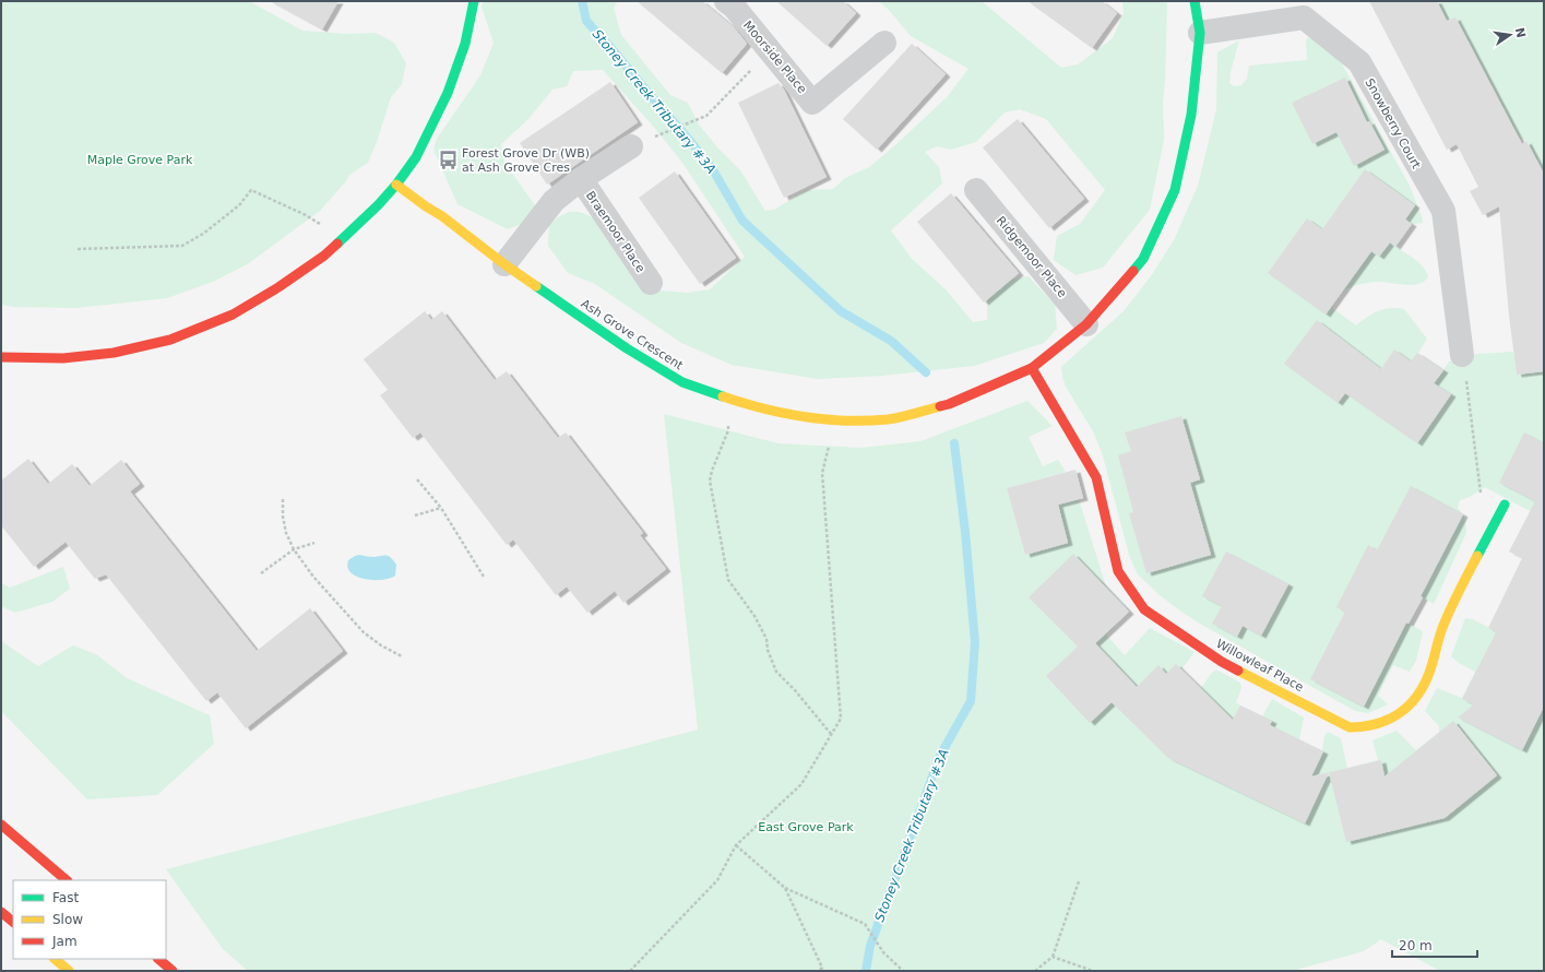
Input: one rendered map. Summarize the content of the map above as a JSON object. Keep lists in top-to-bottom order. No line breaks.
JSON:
{"streets":{"street":["Moorside Place","Snowberry Court","Braemoor Place","Ridgemoor Place","Ash Grove Crescent","Willowleaf Place"]},"crossings":[["Snowberry Court","Ash Grove Crescent"],["Braemoor Place","Ash Grove Crescent"],["Ridgemoor Place","Ash Grove Crescent"],["Ash Grove Crescent","Willowleaf Place"]],"water":["Stoney Creek Tributary #3A"],"parks":["Maple Grove Park","East Grove Park"],"places":{"bus stop":["Forest Grove Dr (WB) at Ash Grove Cres"]},"legend":["Fast","Slow","Jam"],"scale_bar":"20 m","north":"right"}
